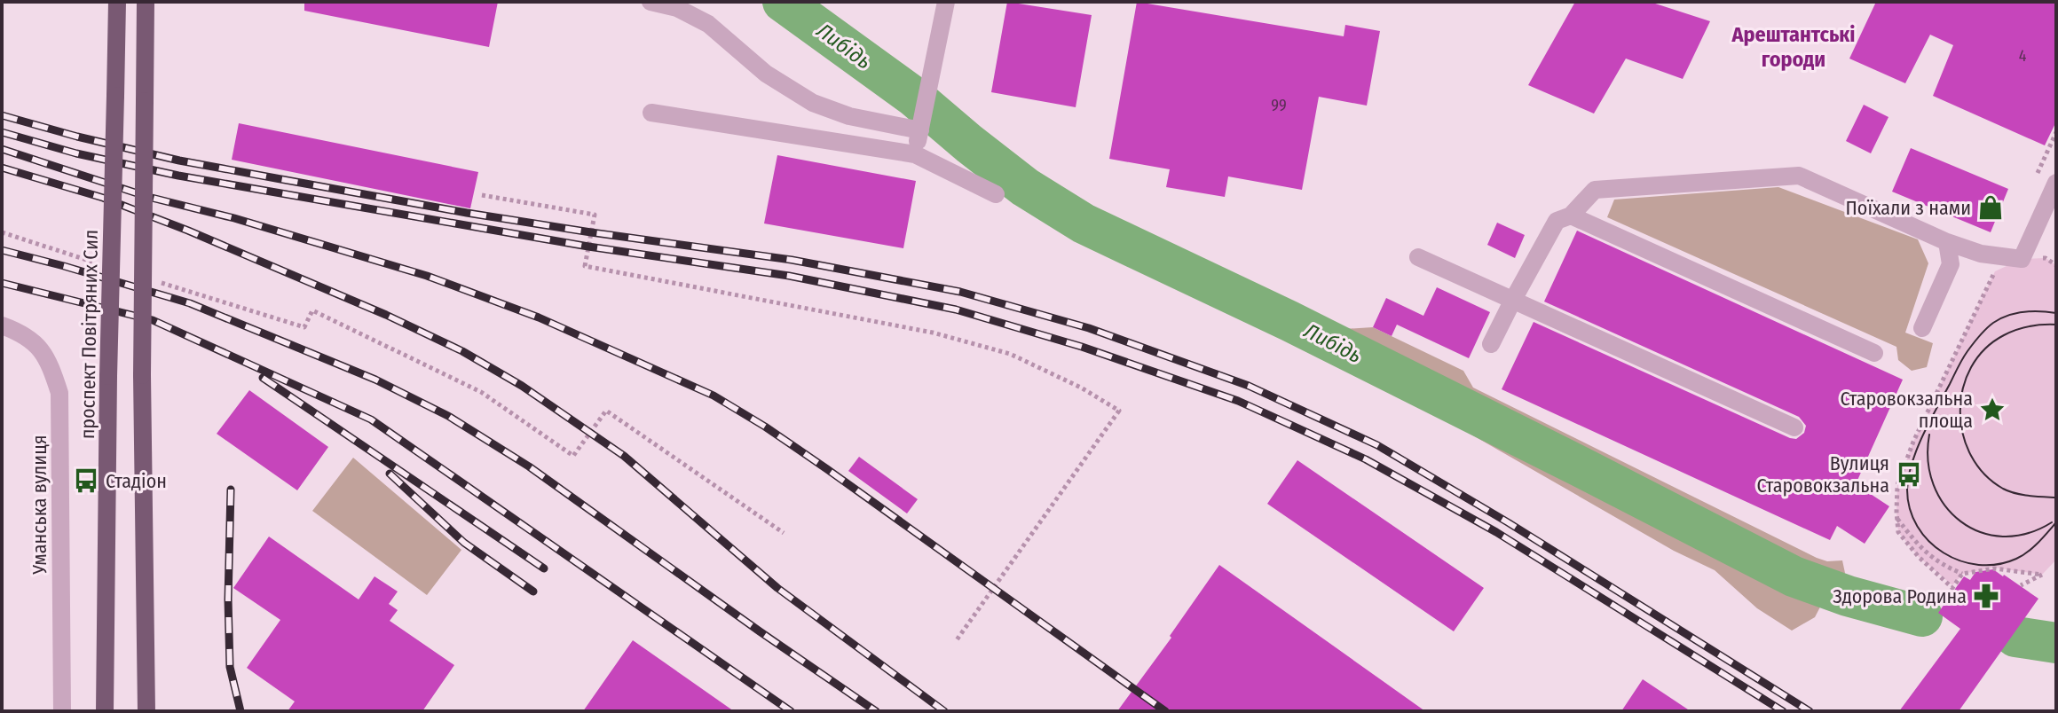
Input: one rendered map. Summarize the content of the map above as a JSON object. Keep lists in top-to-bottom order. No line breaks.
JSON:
{"streets":{"main road":["проспект Повітряних Сил"],"street":["Уманська вулиця"]},"districts":["Арештантські городи"],"water":["Либідь"],"places":{"shop":["Поїхали з нами"],"place":["Старовокзальна площа"],"bus stop":["Вулиця Старовокзальна","Стадіон"],"pharmacy":["Здорова Родина"]},"house_numbers":["4","99"]}
